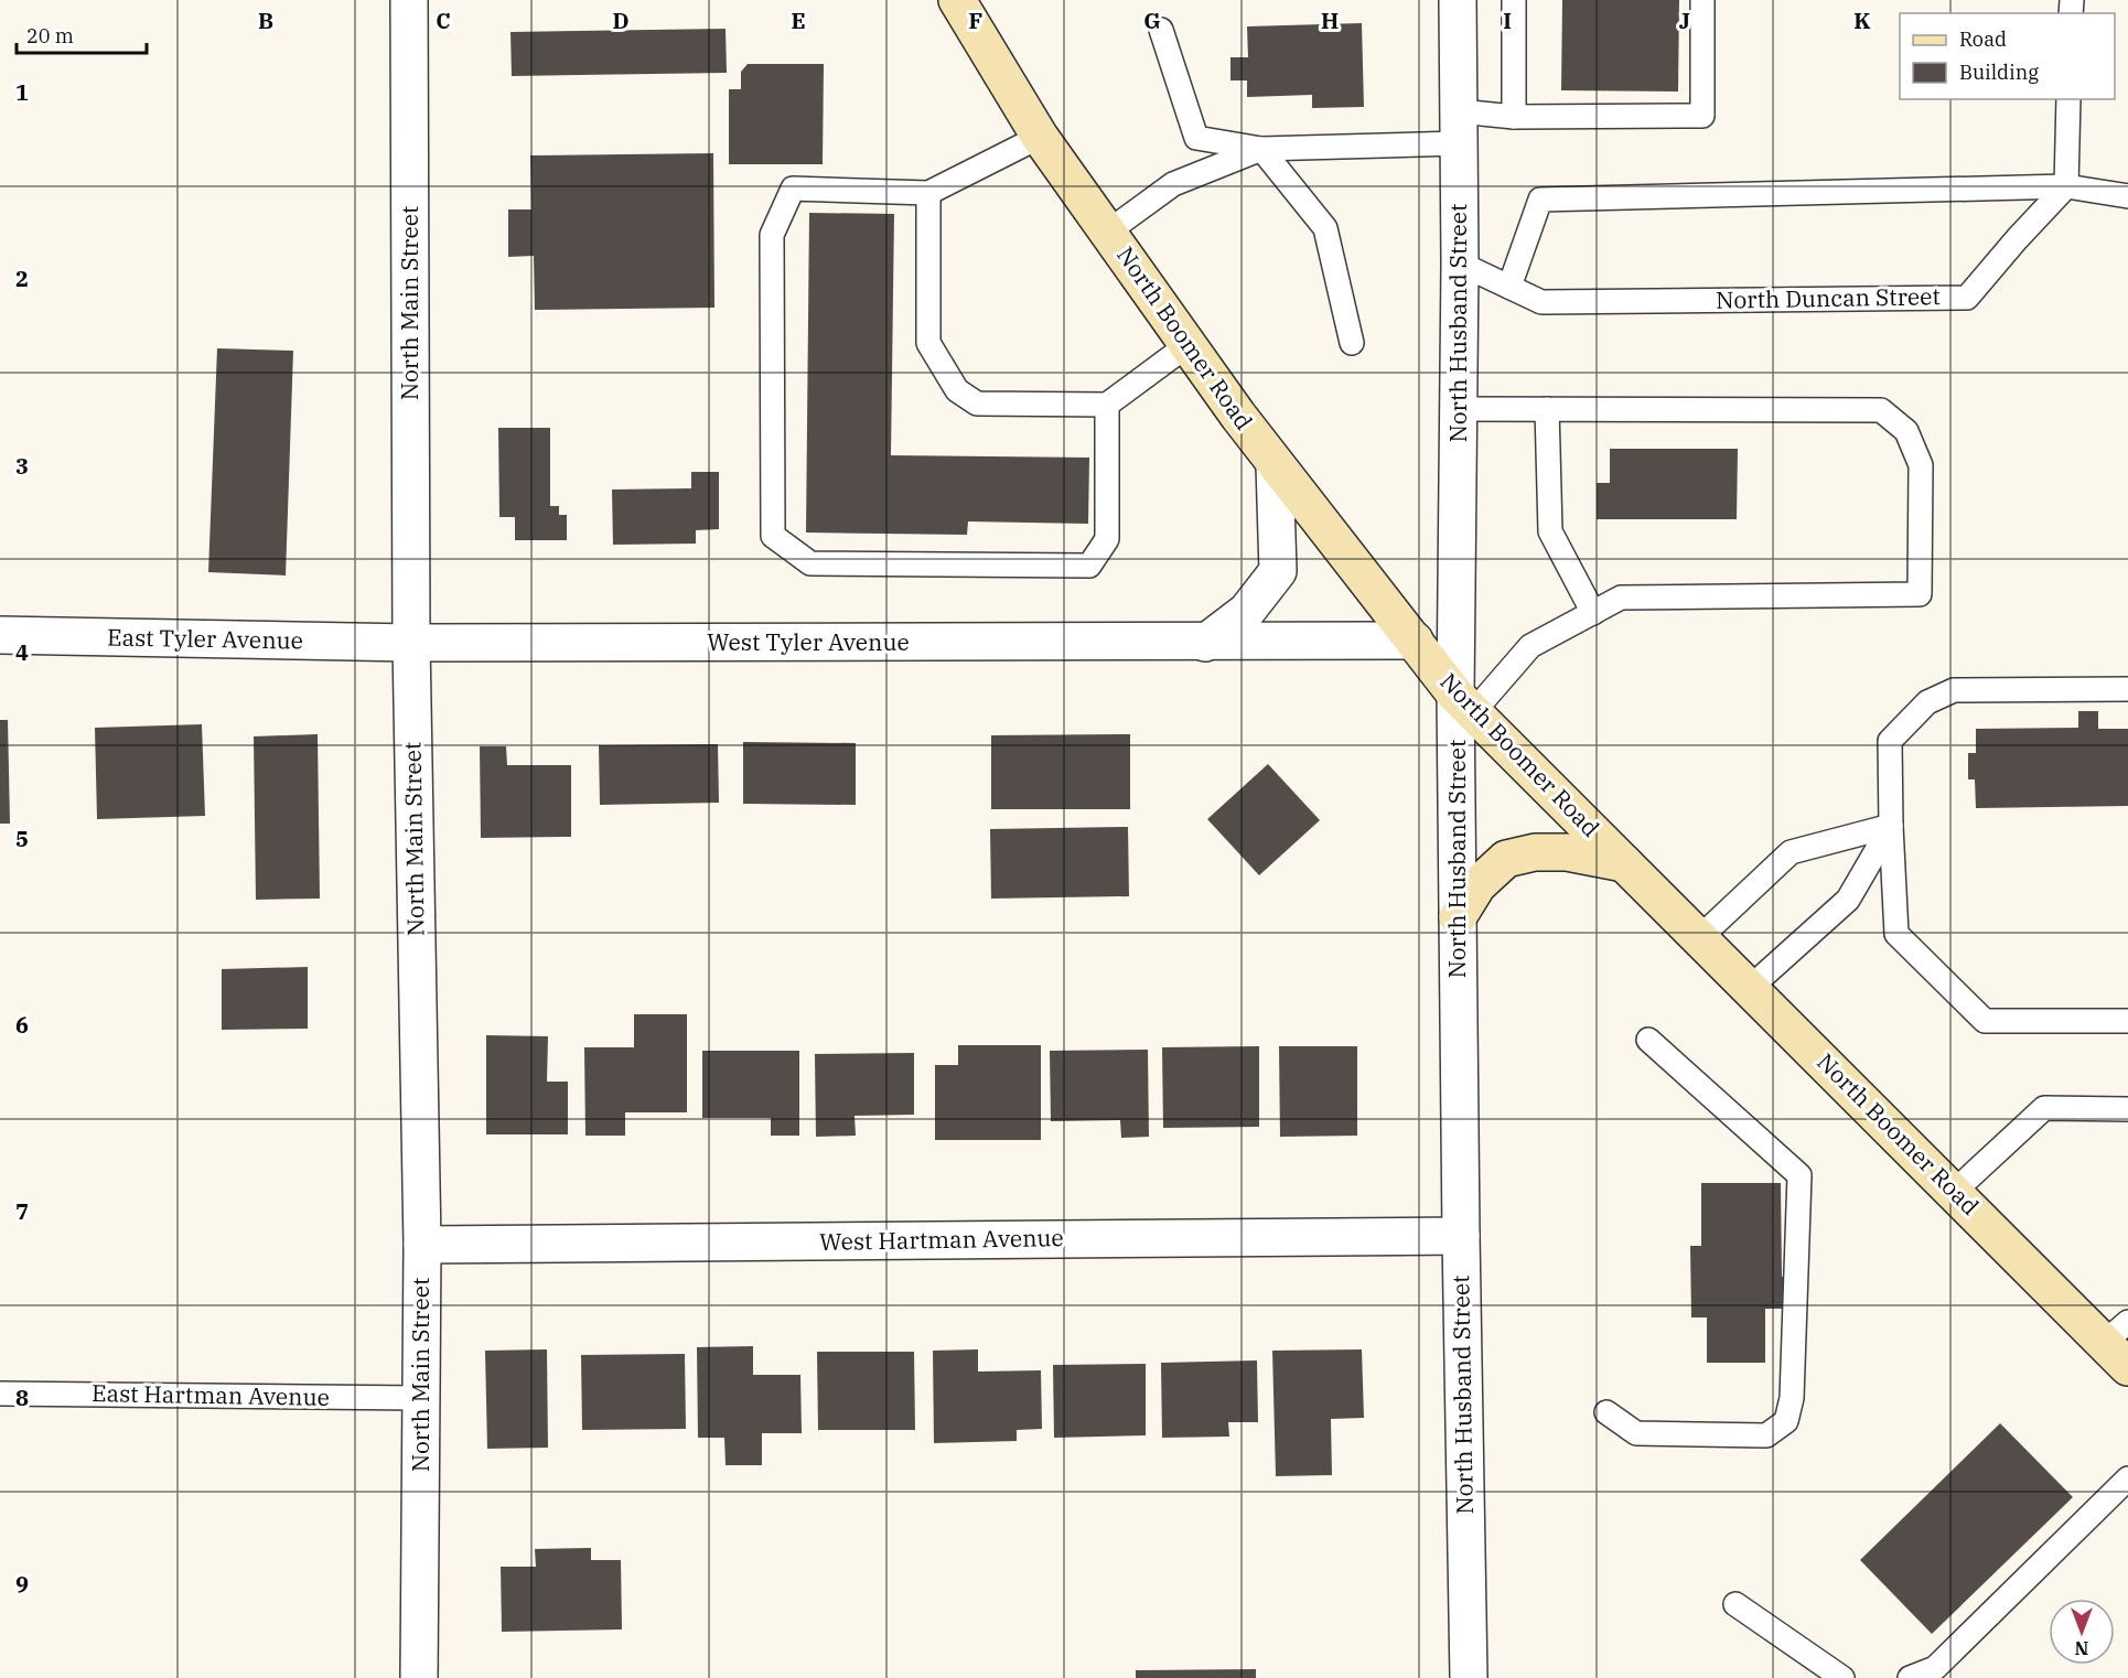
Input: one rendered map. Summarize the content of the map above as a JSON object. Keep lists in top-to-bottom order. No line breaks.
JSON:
{"streets":{"main road":["North Boomer Road"],"street":["North Main Street","North Husband Street","East Tyler Avenue","West Tyler Avenue","West Hartman Avenue"],"lane":["North Duncan Street","East Hartman Avenue"]},"crossings":[["North Duncan Street","North Husband Street"],["North Main Street","East Tyler Avenue"],["North Main Street","West Tyler Avenue"],["North Main Street","West Hartman Avenue"],["North Main Street","East Hartman Avenue"],["North Husband Street","North Boomer Road"],["North Husband Street","West Hartman Avenue"],["North Boomer Road","West Tyler Avenue"],["East Tyler Avenue","West Tyler Avenue"]],"legend":["Road","Building"],"scale_bar":"20 m","north":"bottom","grid":{"columns":["B","C","D","E","F","G","H","I","J","K"],"rows":["1","2","3","4","5","6","7","8","9"]}}
